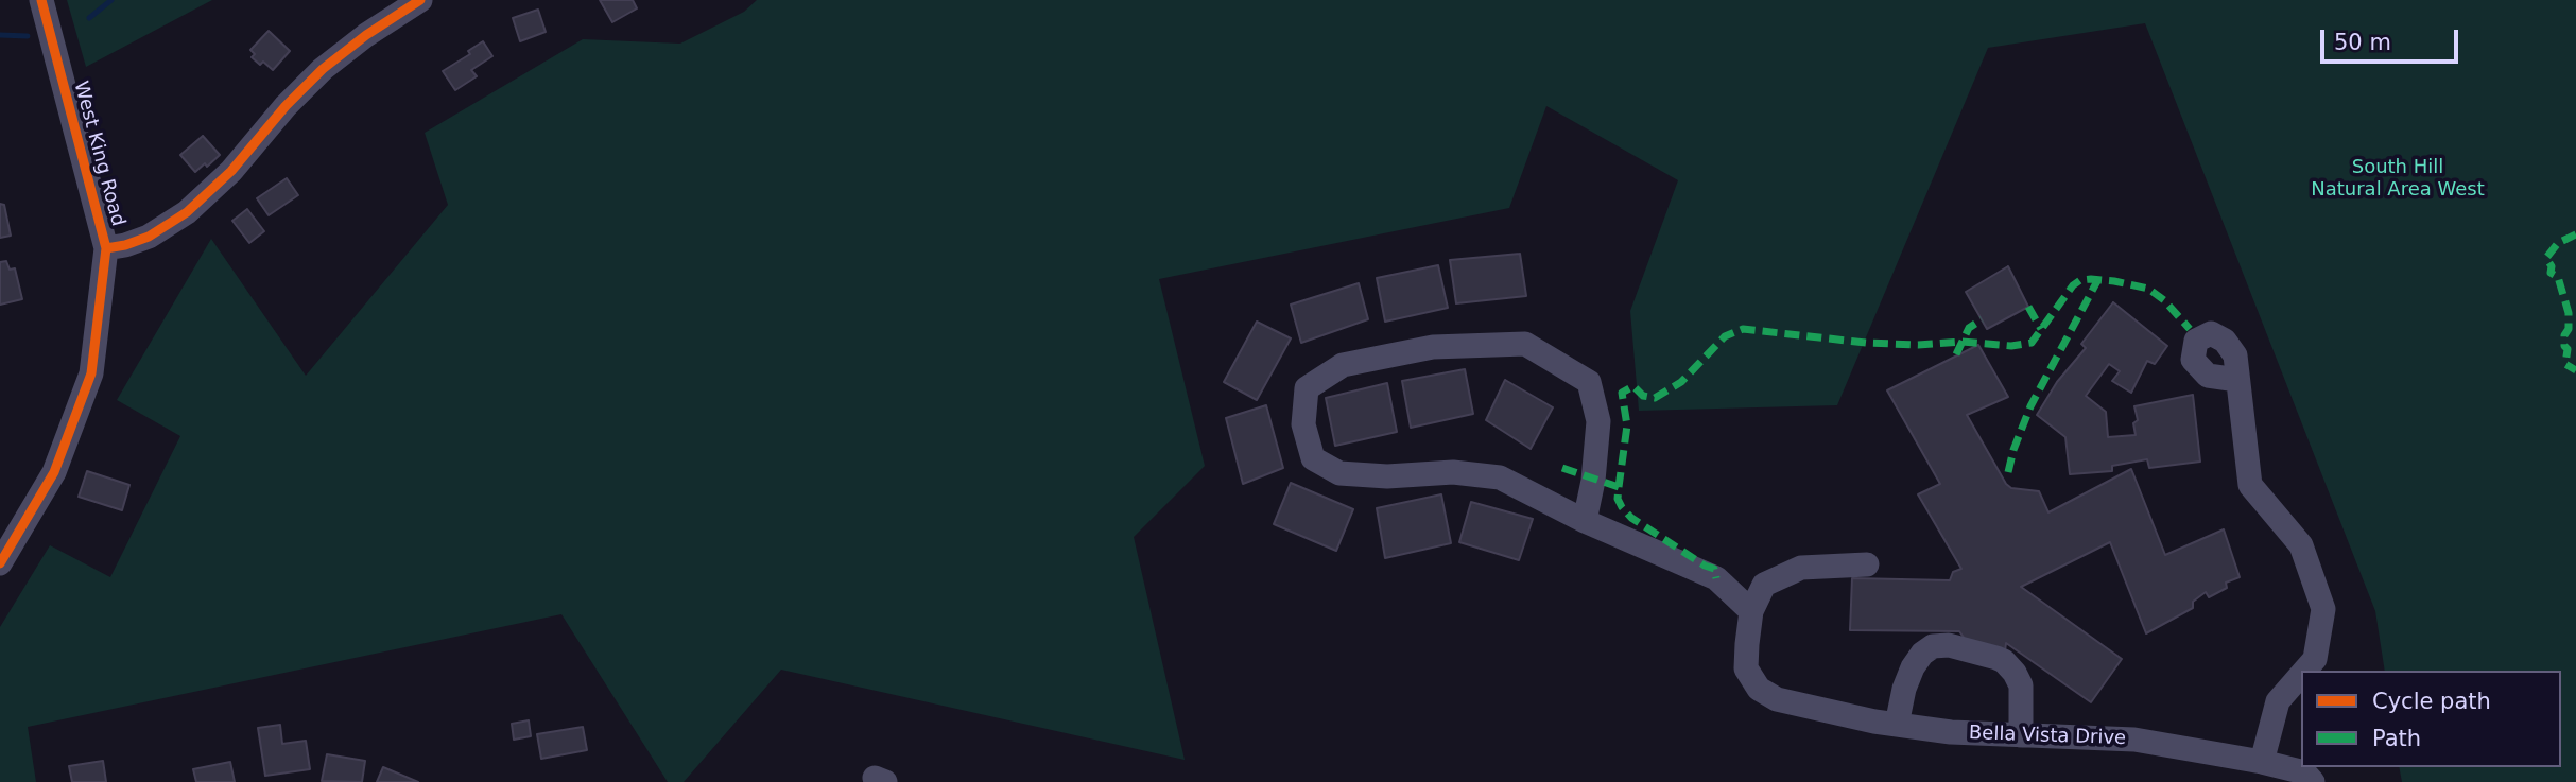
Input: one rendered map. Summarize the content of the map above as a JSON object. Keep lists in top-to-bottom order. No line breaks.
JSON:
{"streets":{"street":["West King Road","Bella Vista Drive"]},"parks":["South Hill Natural Area West"],"legend":["Cycle path","Path"],"scale_bar":"50 m"}
